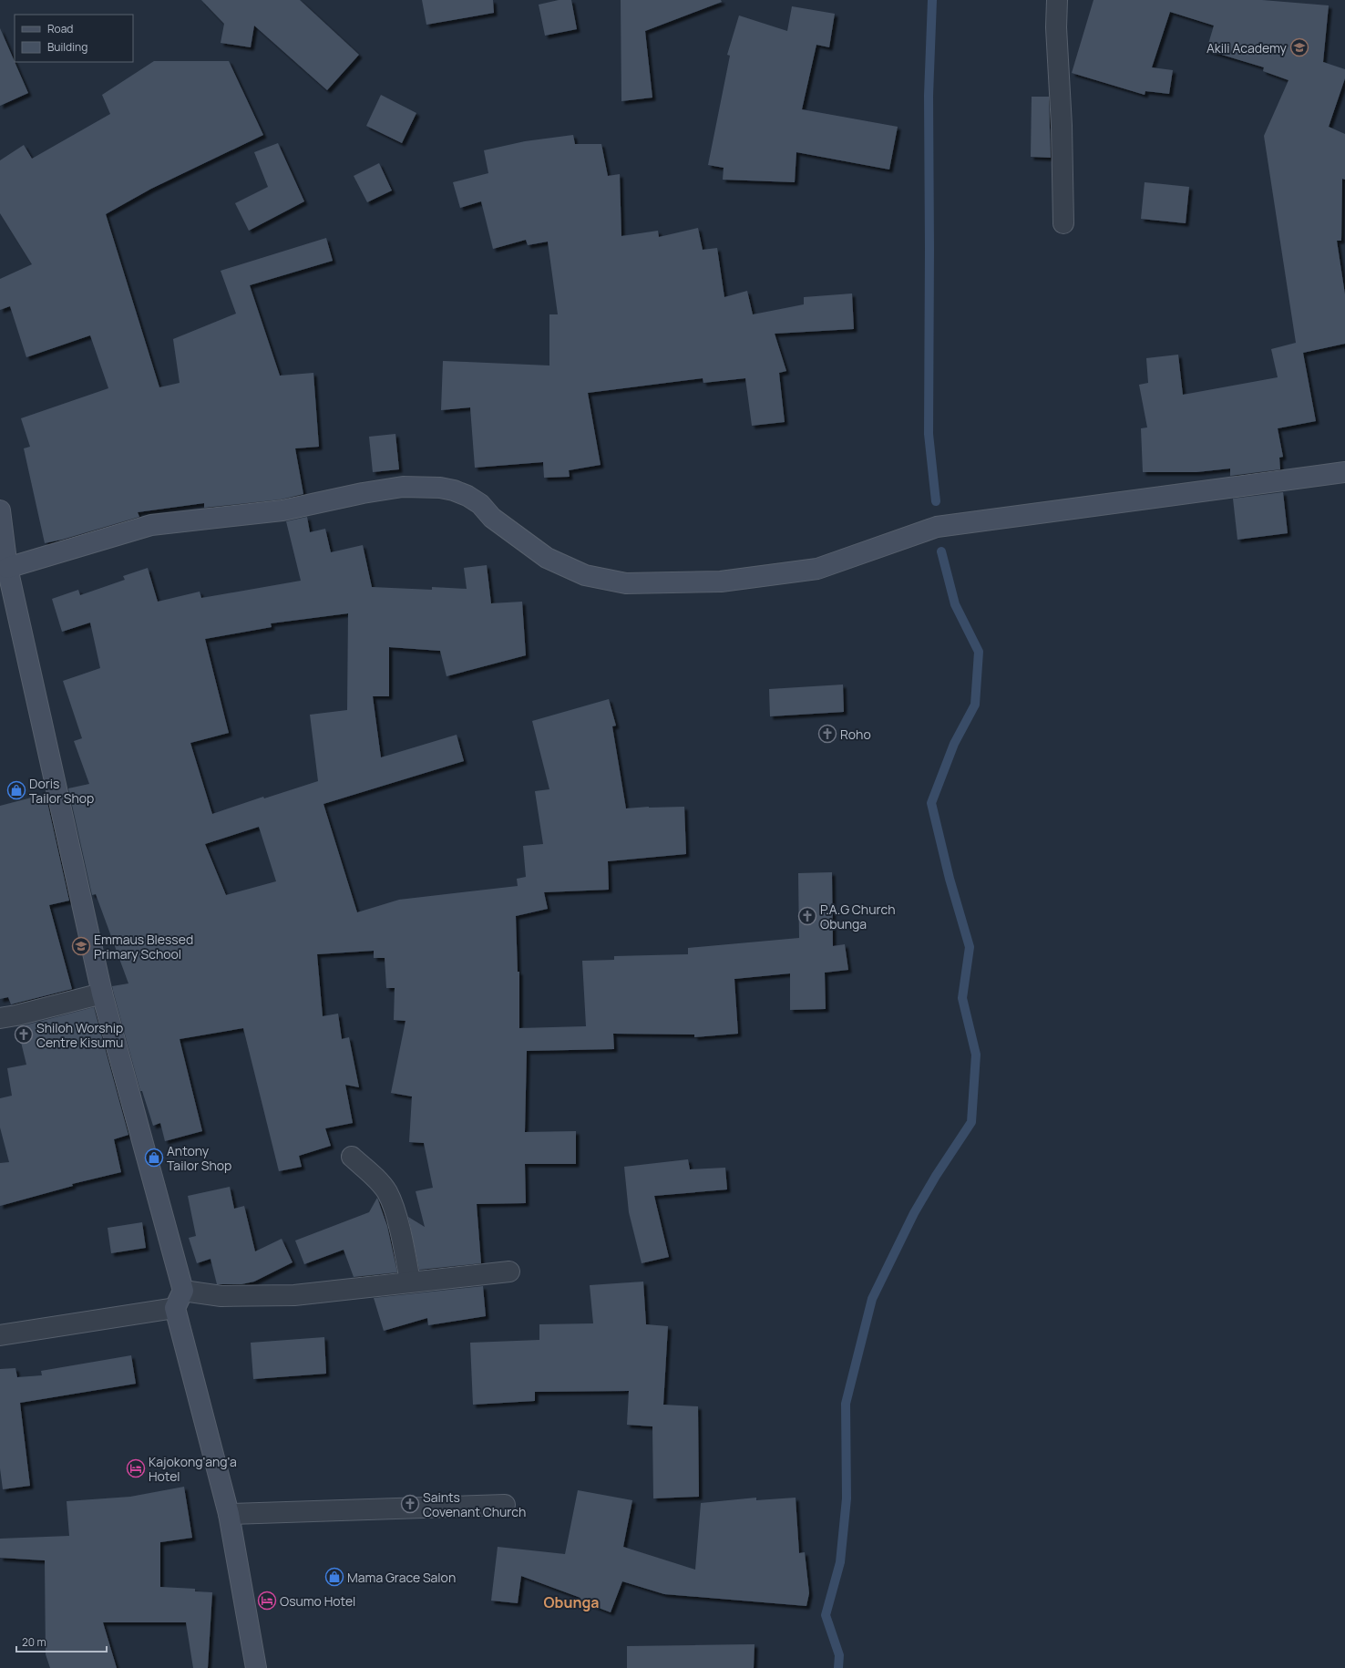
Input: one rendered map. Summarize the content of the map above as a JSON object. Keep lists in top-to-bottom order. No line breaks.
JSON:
{"districts":["Obunga"],"places":{"school or university":["Akili Academy","Emmaus Blessed Primary School"],"church":["Roho","P.A.G Church Obunga","Shiloh Worship Centre Kisumu","Saints Covenant Church"],"shop":["Doris Tailor Shop","Antony Tailor Shop","Mama Grace Salon"],"hotel":["Kajokong'ang'a Hotel","Osumo Hotel"]},"legend":["Road","Building"],"scale_bar":"20 m"}
